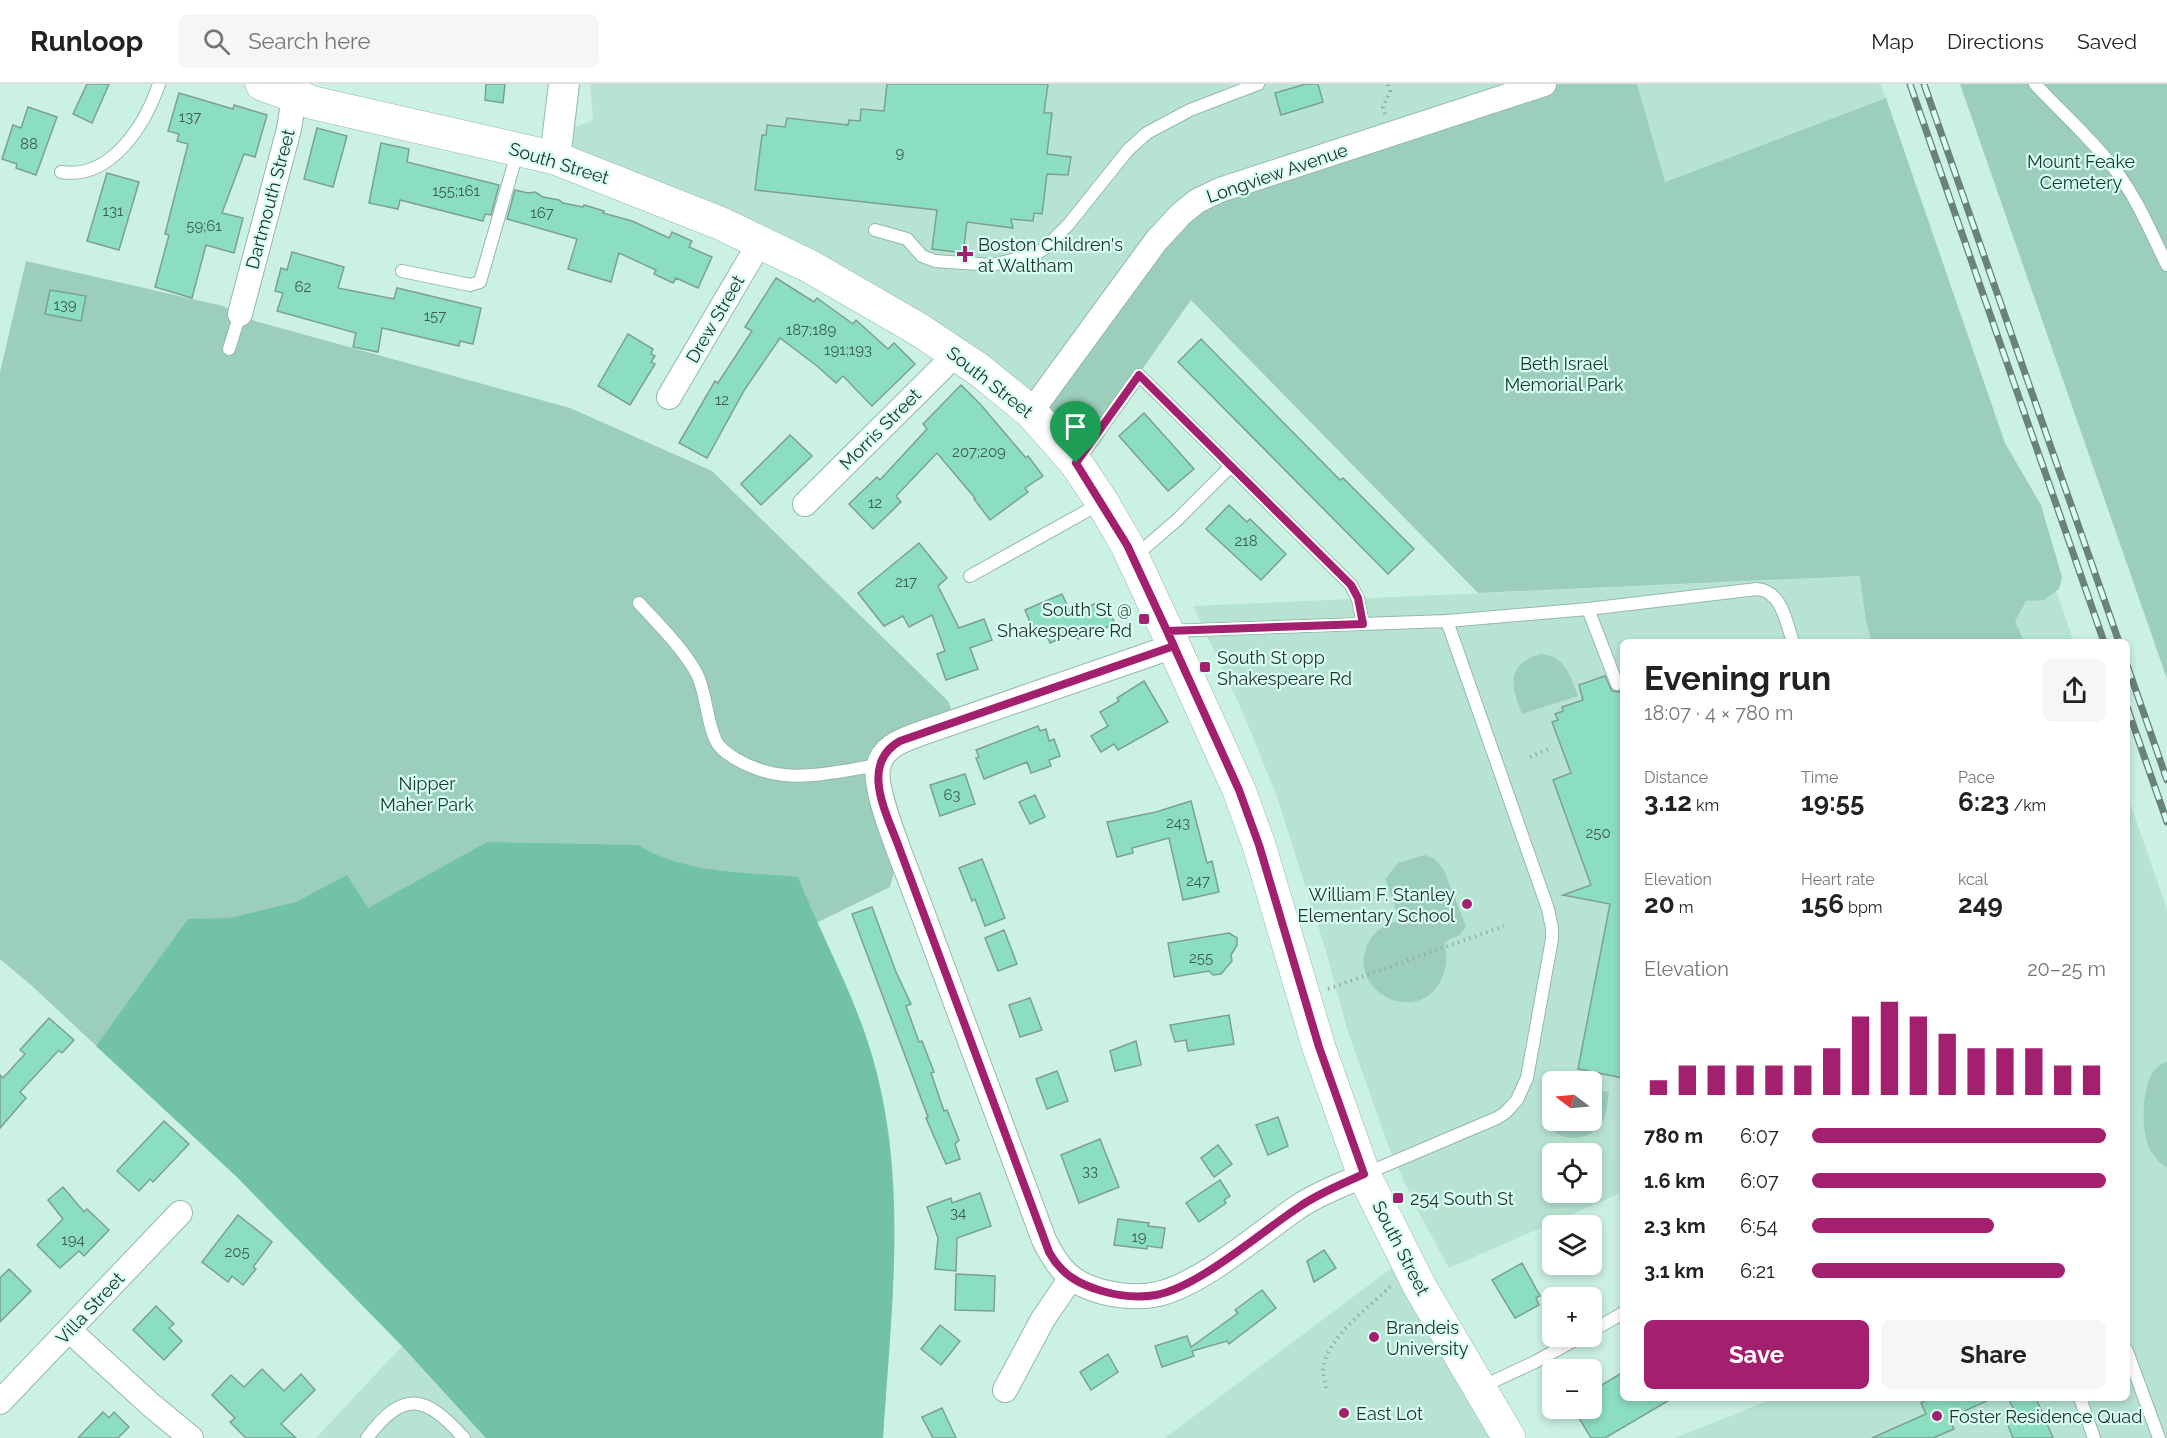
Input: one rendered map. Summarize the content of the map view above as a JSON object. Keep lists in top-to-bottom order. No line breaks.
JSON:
{"streets":{"main road":["South Street"],"street":["Longview Avenue","Dartmouth Street","Drew Street","Morris Street","Villa Street"]},"crossings":[["South Street","Longview Avenue"],["South Street","Dartmouth Street"],["South Street","Drew Street"],["South Street","Morris Street"]],"parks":["Mount Feake Cemetery","Beth Israel Memorial Park","Nipper Maher Park"],"places":{"health":["Boston Children's at Waltham"],"transit":["South St @ Shakespeare Rd","South St opp Shakespeare Rd","254 South St"],"other":["William F. Stanley Elementary School","Brandeis University","East Lot","Foster Residence Quad"]},"house_numbers":["137","88","9","155;161","131","167","59;61","62","139","157","187;189","191;193","12","207;209","12","218","217","63","243","250","247","255","33","34","19","194","205"],"north":"left","page":{"header":"Runloop","search":"Search here","nav":["Map","Directions","Saved"],"heading":["Evening run","18:07 · 4 × 780 m"],"stats":[["Distance","3.12 km"],["Time","19:55"],["Pace","6:23 /km"],["Elevation","20 m"],["Heart rate","156 bpm"],["kcal","249"]],"chart":["Elevation","20–25 m"],"map_buttons":["+","−"],"list":[{"name":"780 m","note":"6:07"},{"name":"1.6 km","note":"6:07"},{"name":"2.3 km","note":"6:54"},{"name":"3.1 km","note":"6:21"}],"buttons":["Save","Share"]}}
